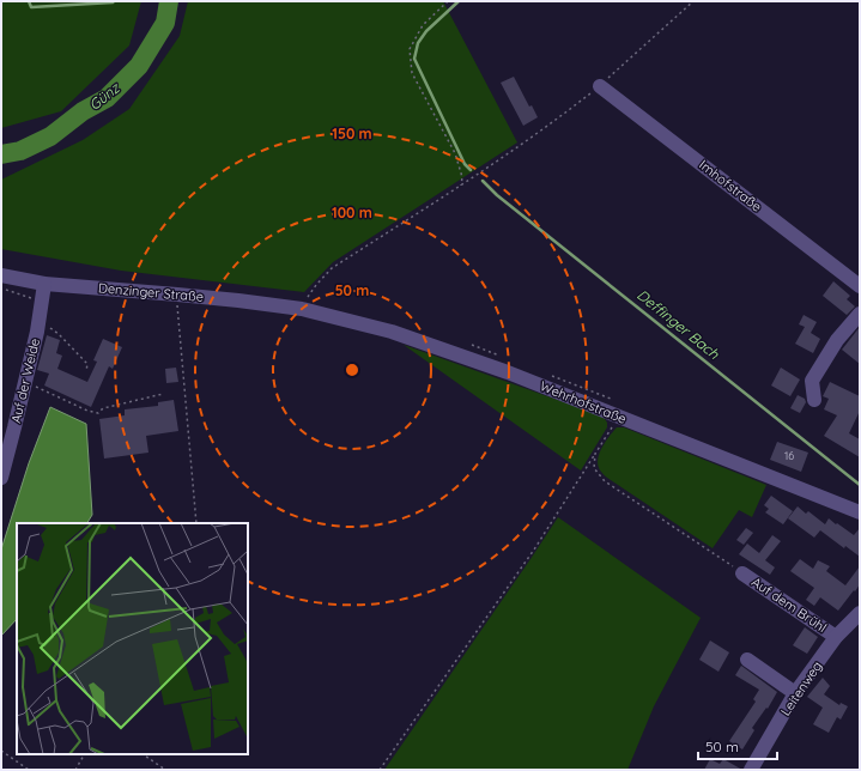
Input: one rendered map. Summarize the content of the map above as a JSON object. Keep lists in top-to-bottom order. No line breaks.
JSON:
{"streets":{"street":["Imhofstraße","Denzinger Straße","Auf der Weide","Wehrhofstraße","Auf dem Brühl","Leitenweg"]},"crossings":[["Denzinger Straße","Auf der Weide"],["Denzinger Straße","Wehrhofstraße"],["Auf dem Brühl","Leitenweg"]],"water":["Günz","Deffinger Bach"],"house_numbers":["16"],"scale_bar":"50 m","rings":["150 m","100 m","50 m"]}
